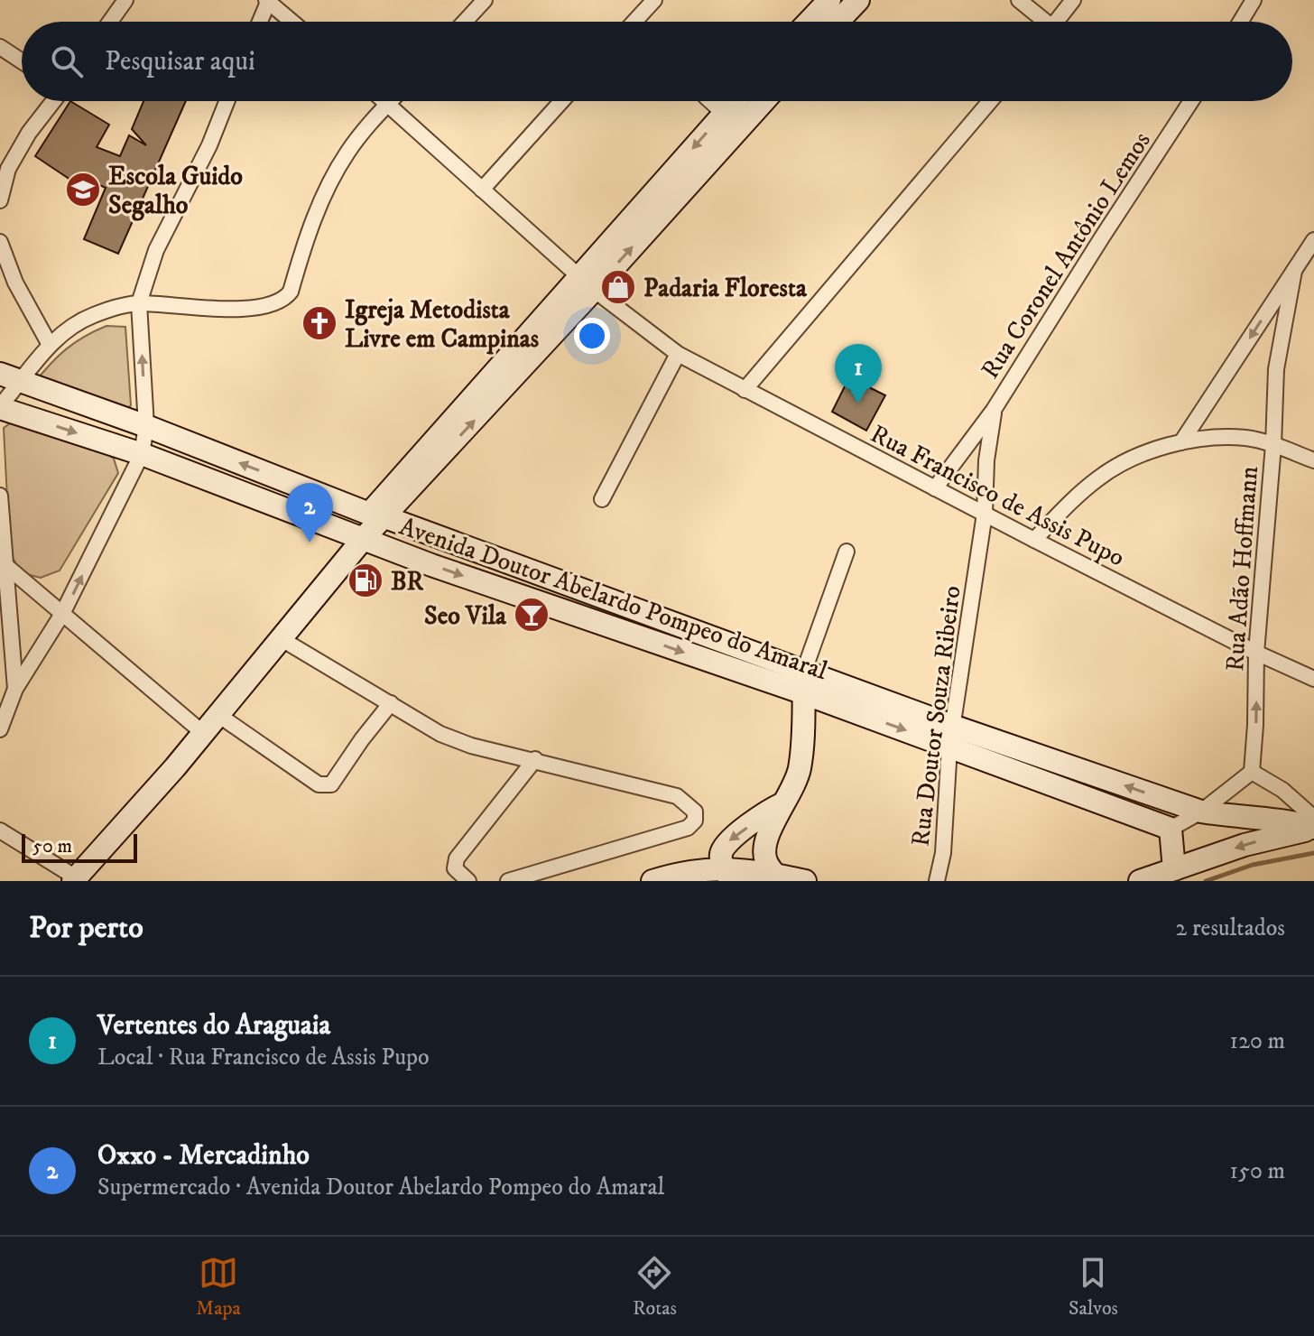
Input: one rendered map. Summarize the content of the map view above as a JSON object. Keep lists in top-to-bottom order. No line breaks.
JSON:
{"streets":{"main road":["Avenida Doutor Abelardo Pompeo do Amaral"],"street":["Rua Coronel Antônio Lemos","Rua Francisco de Assis Pupo","Rua Adão Hoffmann","Rua Doutor Souza Ribeiro"]},"crossings":[["Rua Coronel Antônio Lemos","Rua Francisco de Assis Pupo"],["Rua Coronel Antônio Lemos","Rua Doutor Souza Ribeiro"],["Rua Francisco de Assis Pupo","Rua Adão Hoffmann"],["Rua Francisco de Assis Pupo","Rua Doutor Souza Ribeiro"],["Avenida Doutor Abelardo Pompeo do Amaral","Rua Doutor Souza Ribeiro"]],"places":{"school or university":["Escola Guido Segalho"],"shop":["Padaria Floresta"],"church":["Igreja Metodista Livre em Campinas"],"fuel station":["BR"],"bar":["Seo Vila"]},"scale_bar":"50 m","page":{"search":"Pesquisar aqui","pins":["1","2"],"scale":"50 m","heading":["Por perto","2 resultados"],"list":[{"mark":"1","name":"Vertentes do Araguaia","note":"Local · Rua Francisco de Assis Pupo","value":"120 m"},{"mark":"2","name":"Oxxo - Mercadinho","note":"Supermercado · Avenida Doutor Abelardo Pompeo do Amaral","value":"150 m"}],"nav":["Mapa","Rotas","Salvos"]}}
